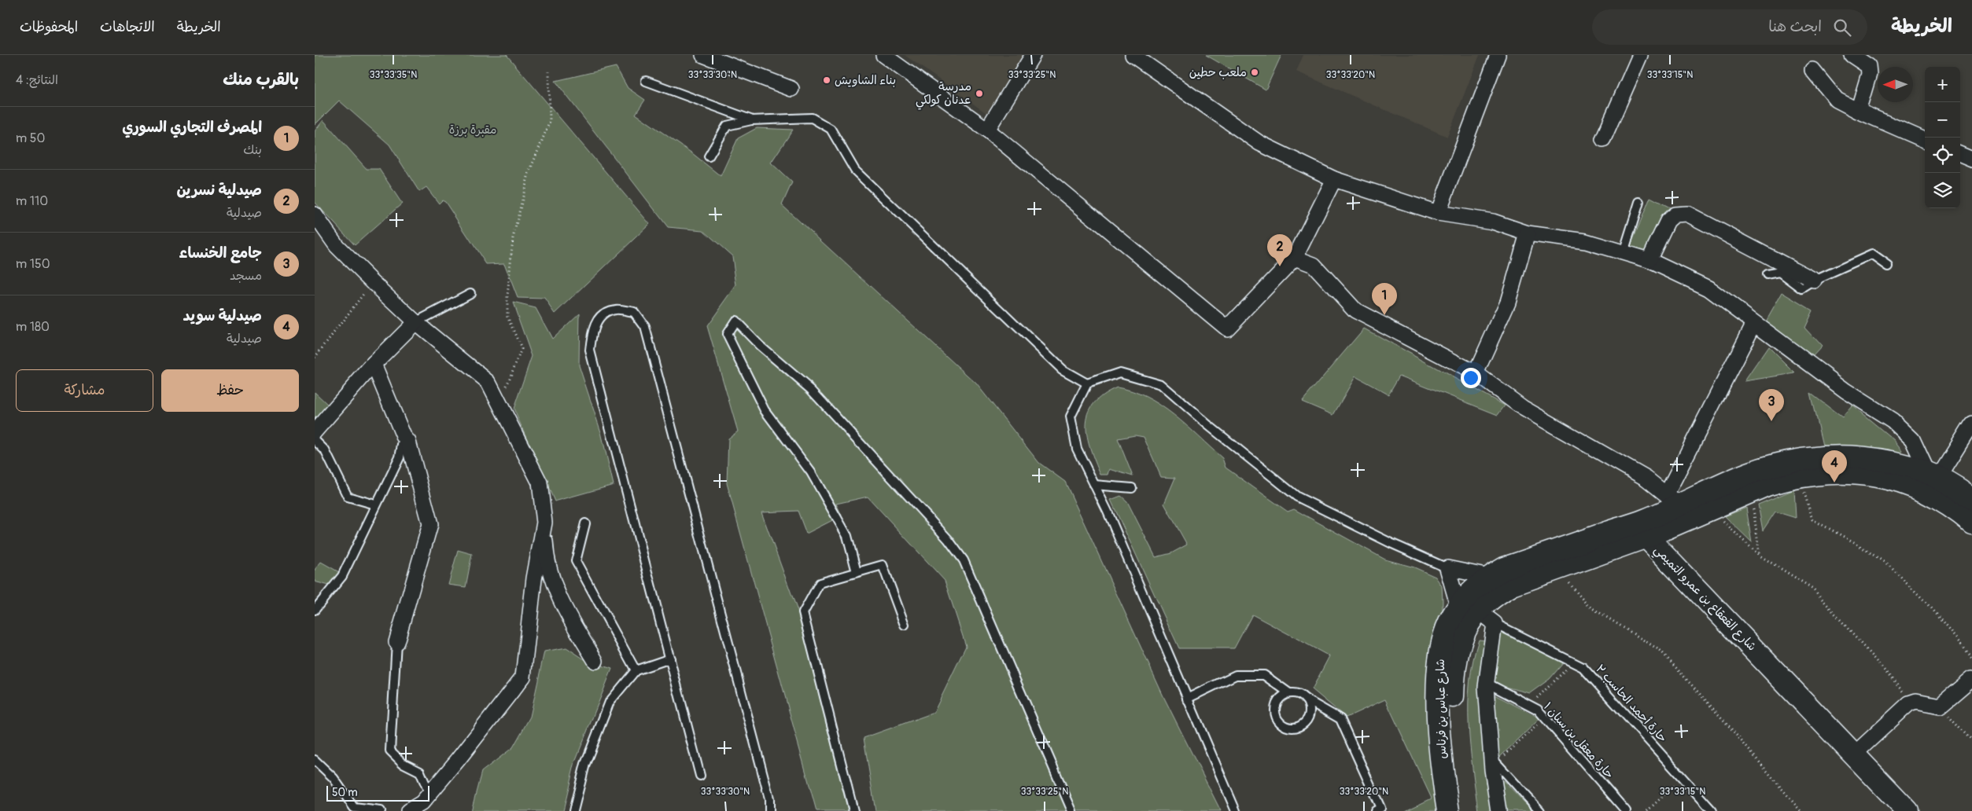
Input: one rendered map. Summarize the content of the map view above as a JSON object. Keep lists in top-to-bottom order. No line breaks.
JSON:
{"streets":{"main road":["شارع القعقاع بن عمرو التميمي","شارع عباس بن فرناس"],"lane":["حارة أحمد الحاسب ٣","حارة معقل بن سنان ١"]},"crossings":[["شارع القعقاع بن عمرو التميمي","شارع عباس بن فرناس"],["حارة أحمد الحاسب ٣","شارع عباس بن فرناس"]],"parks":["مقبرة برزة"],"places":["ملعب حطين","بناء الشاويش","مدرسة عدنان كولكي"],"scale_bar":"50 m","north":"left","page":{"header":"الخريطة","search":"ابحث هنا","nav":["الخريطة","الاتجاهات","المحفوظات"],"heading":["بالقرب منك","النتائج: 4"],"map_buttons":["+","−"],"list":[{"mark":"1","name":"المصرف التجاري السوري","note":"بنك","value":"50 m"},{"mark":"2","name":"صيدلية نسرين","note":"صيدلية","value":"110 m"},{"mark":"3","name":"جامع الخنساء","note":"مسجد","value":"150 m"},{"mark":"4","name":"صيدلية سويد","note":"صيدلية","value":"180 m"}],"pins":["2","1","3","4"],"buttons":["حفظ","مشاركة"],"scale":"50 m"},"coordinates":["33°33'35\"N","33°33'30\"N","33°33'25\"N","33°33'20\"N","33°33'15\"N"]}
